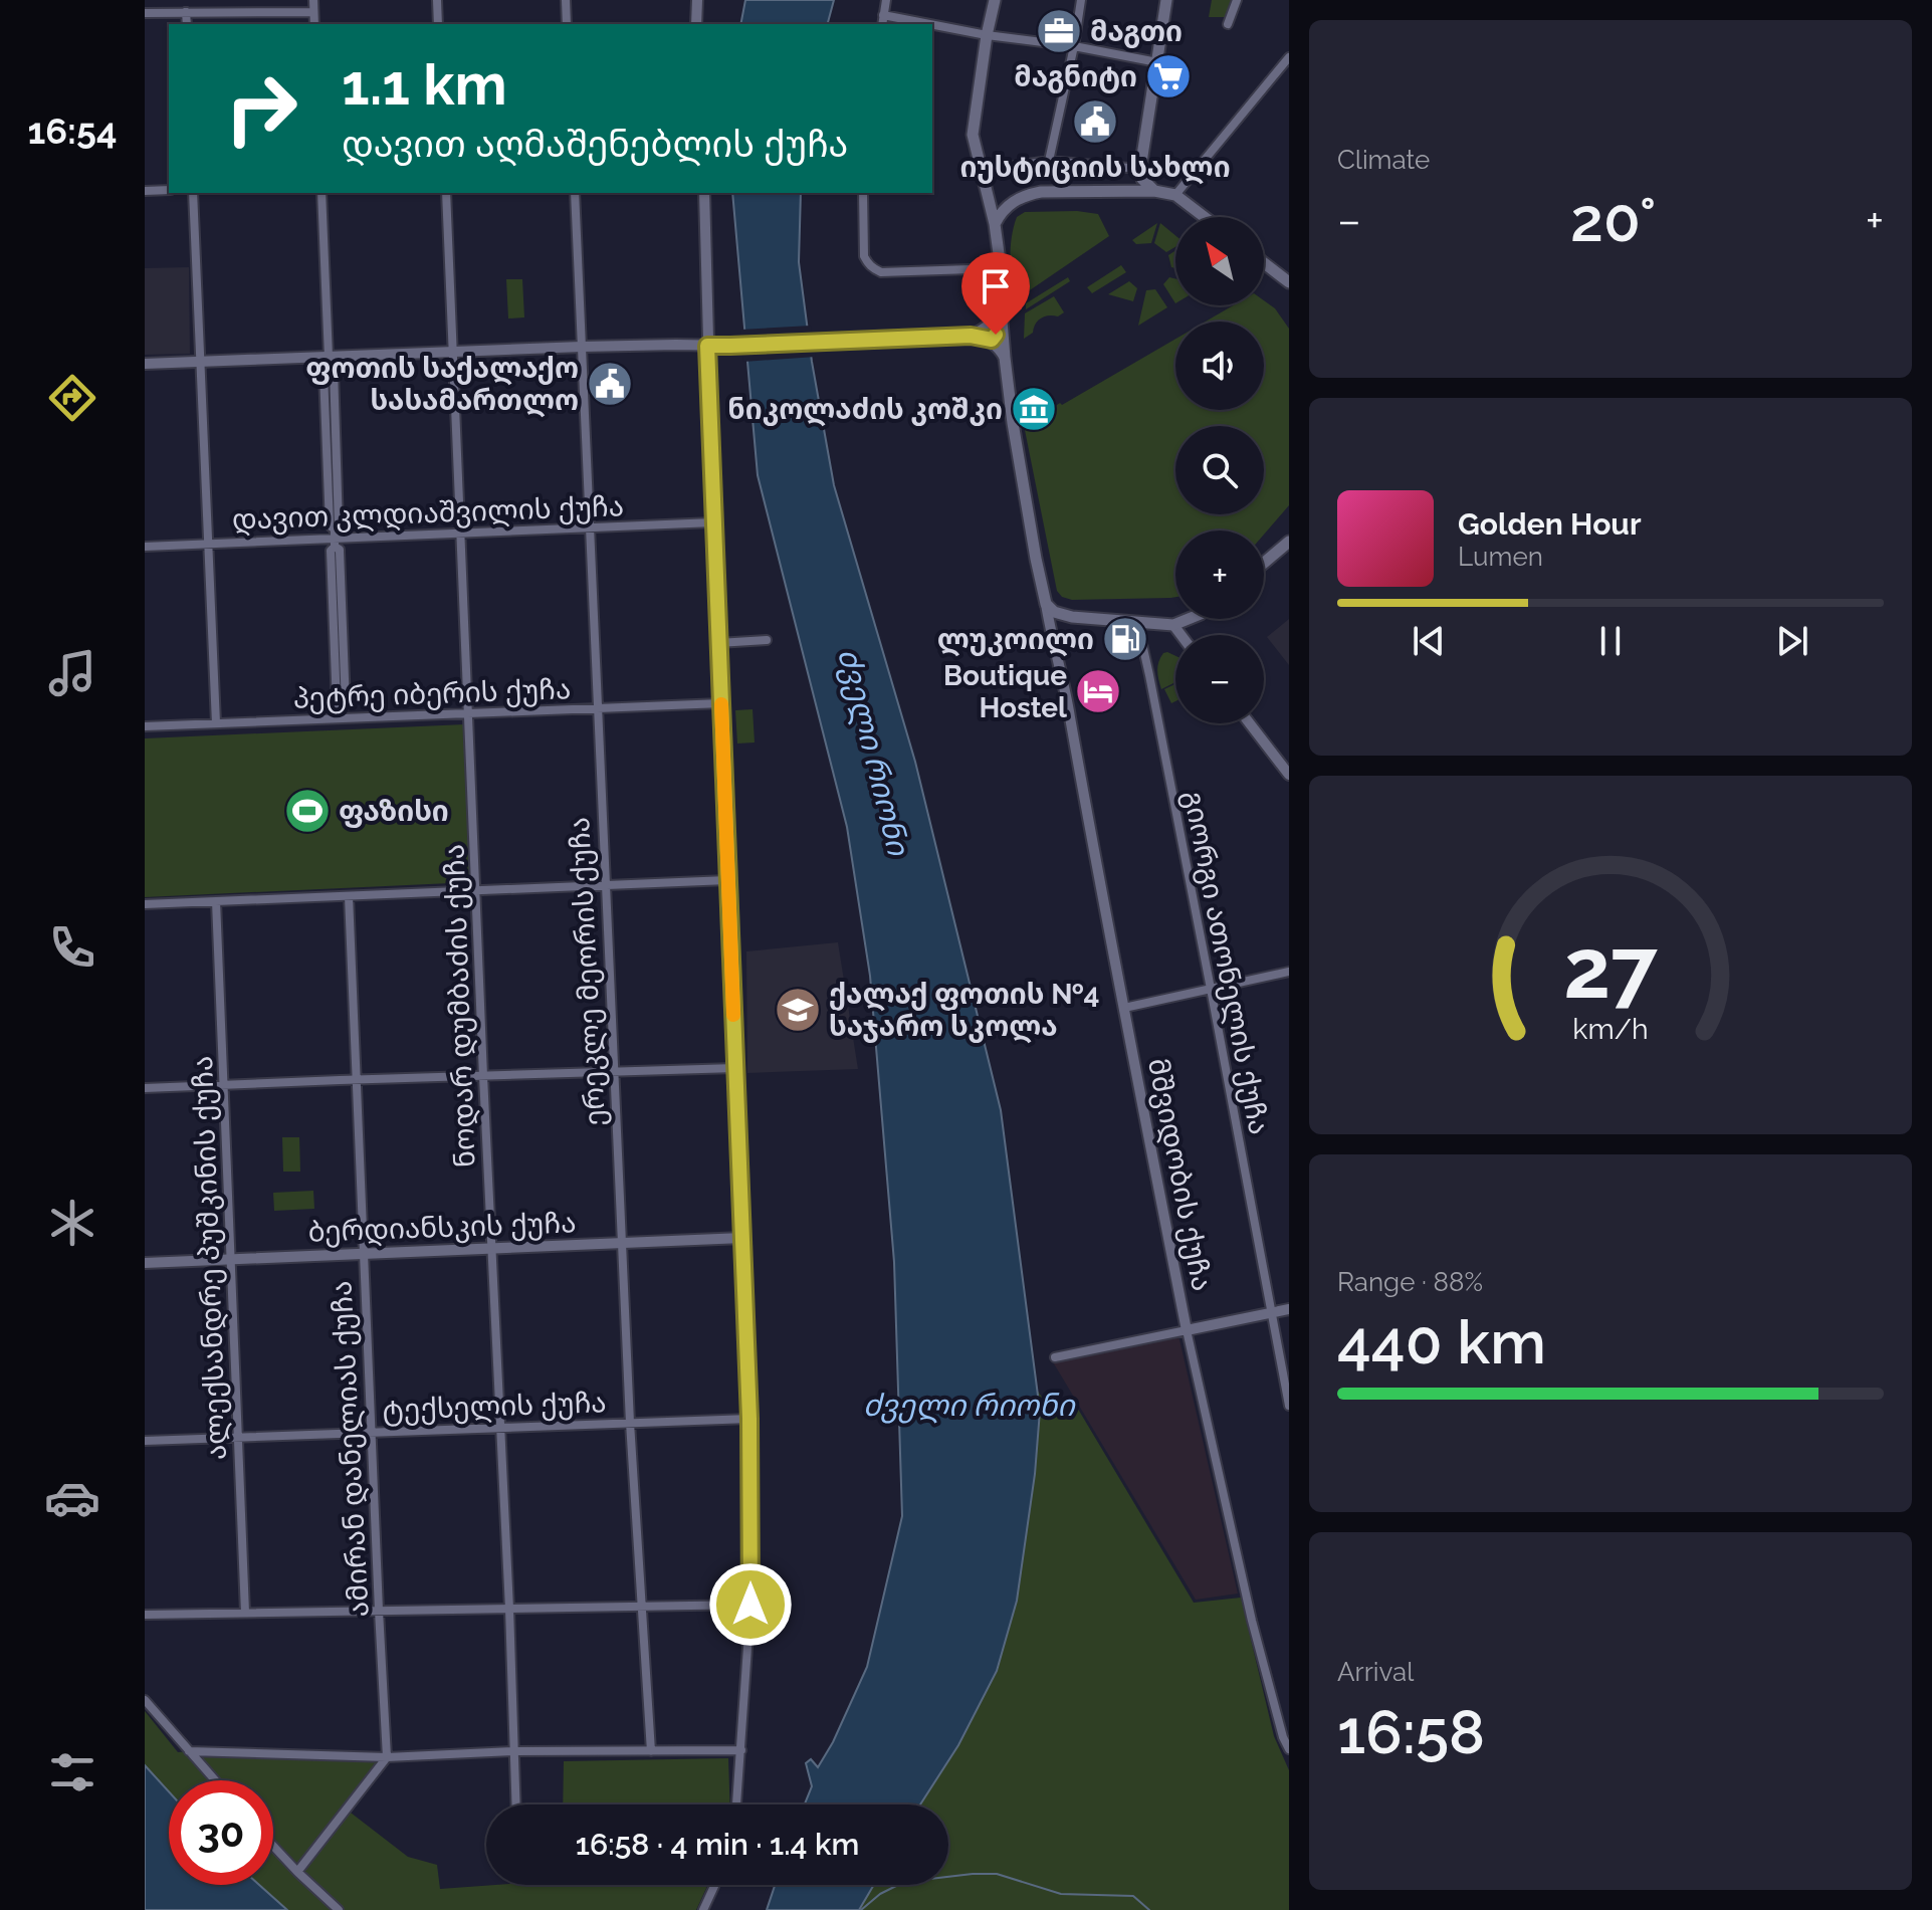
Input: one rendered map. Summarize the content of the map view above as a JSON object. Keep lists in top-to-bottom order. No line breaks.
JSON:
{"streets":{"street":["დავით კლდიაშვილის ქუჩა","პეტრე იბერის ქუჩა","გიორგი ათონელის ქუჩა","ერეკლე მეორის ქუჩა","ნოდარ დუმბაძის ქუჩა","მშვიდობის ქუჩა","ბერდიანსკის ქუჩა","ალექსანდრე პუშკინის ქუჩა","ტექსელის ქუჩა","ამირან დანელიას ქუჩა"]},"crossings":[["დავით კლდიაშვილის ქუჩა","ერეკლე მეორის ქუჩა"],["დავით კლდიაშვილის ქუჩა","ნოდარ დუმბაძის ქუჩა"],["პეტრე იბერის ქუჩა","ერეკლე მეორის ქუჩა"],["პეტრე იბერის ქუჩა","ნოდარ დუმბაძის ქუჩა"],["ერეკლე მეორის ქუჩა","ბერდიანსკის ქუჩა"],["ერეკლე მეორის ქუჩა","ტექსელის ქუჩა"],["ნოდარ დუმბაძის ქუჩა","ბერდიანსკის ქუჩა"],["ნოდარ დუმბაძის ქუჩა","ტექსელის ქუჩა"],["ბერდიანსკის ქუჩა","ალექსანდრე პუშკინის ქუჩა"],["ბერდიანსკის ქუჩა","ამირან დანელიას ქუჩა"],["ალექსანდრე პუშკინის ქუჩა","ტექსელის ქუჩა"],["ტექსელის ქუჩა","ამირან დანელიას ქუჩა"]],"water":["ძველი რიონი"],"places":{"office":["მაგთი"],"supermarket":["მაგნიტი"],"public building":["იუსტიციის სახლი","ფოთის საქალაქო სასამართლო"],"museum":["ნიკოლაძის კოშკი"],"fuel station":["ლუკოილი"],"hotel":["Boutique Hostel"],"sports":["ფაზისი"],"school or university":["ქალაქ ფოთის №4 საჯარო სკოლა"]},"north":"top left","page":{"tabs":"16:54","tile":["Climate",["Range · 88%","440 km"],["Arrival","16:58"]],"turn":["1.1 km","დავით აღმაშენებლის ქუჩა"],"heat":["−","20°","+"],"map_buttons":["+","−"],"song":["Golden Hour","Lumen"],"limit":"30","trip":"16:58 · 4 min · 1.4 km","gauge":["27","km/h"]}}
